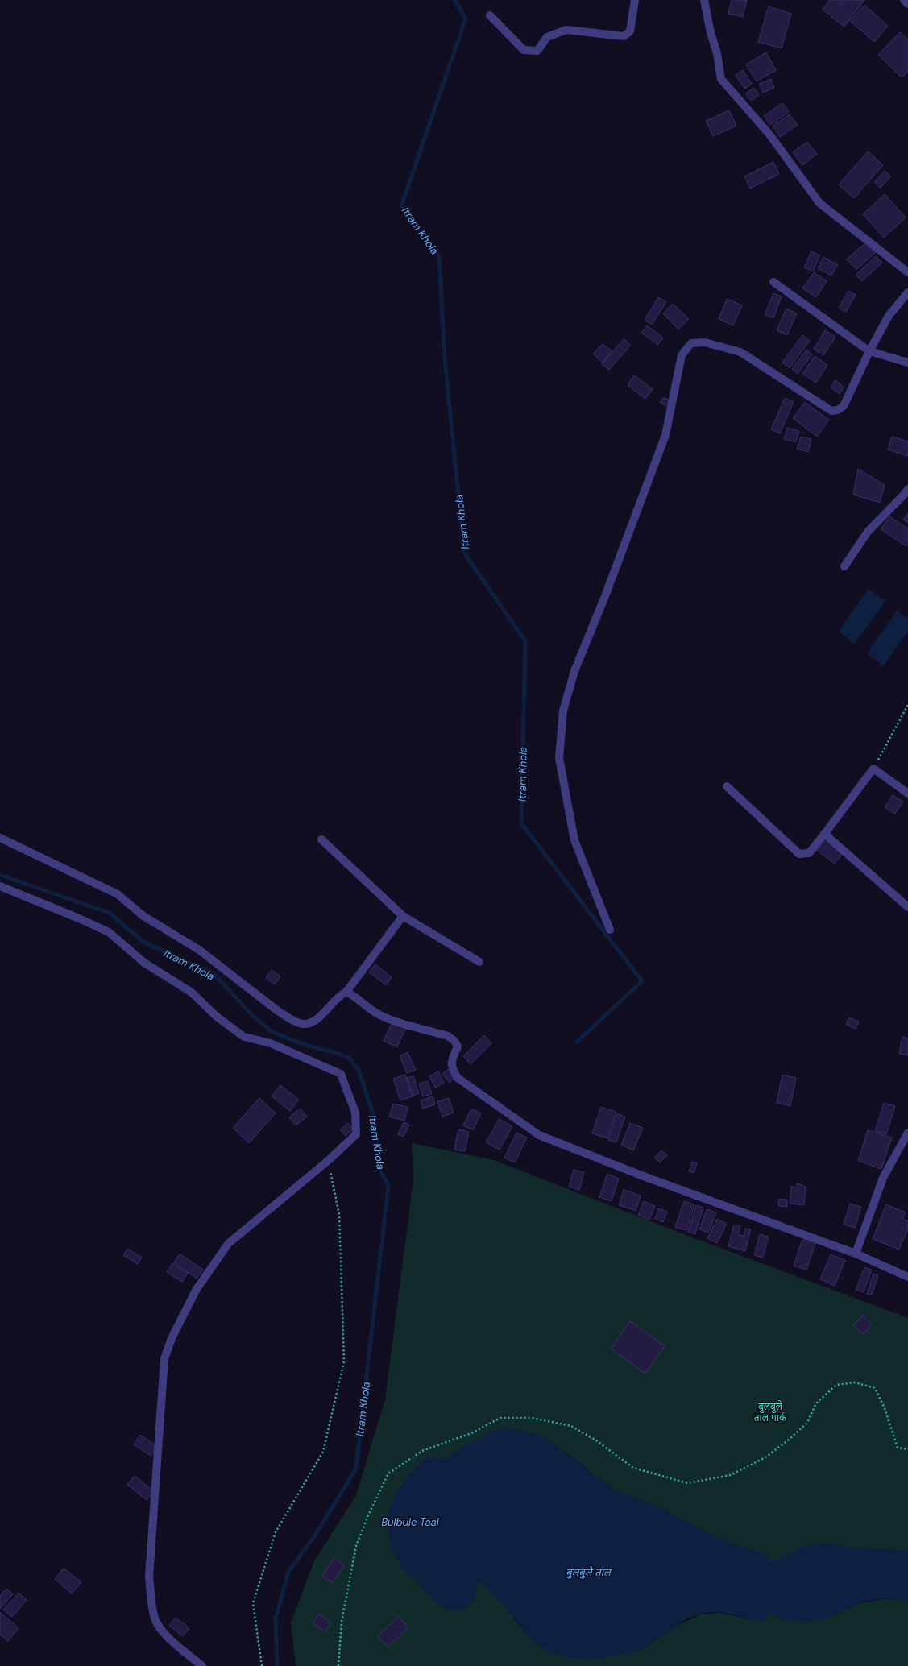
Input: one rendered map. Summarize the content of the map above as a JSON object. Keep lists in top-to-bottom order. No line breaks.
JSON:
{"water":["Itram Khola","Bulbule Taal","बुलबुले ताल"],"parks":["बुलबुले ताल पार्क"]}
